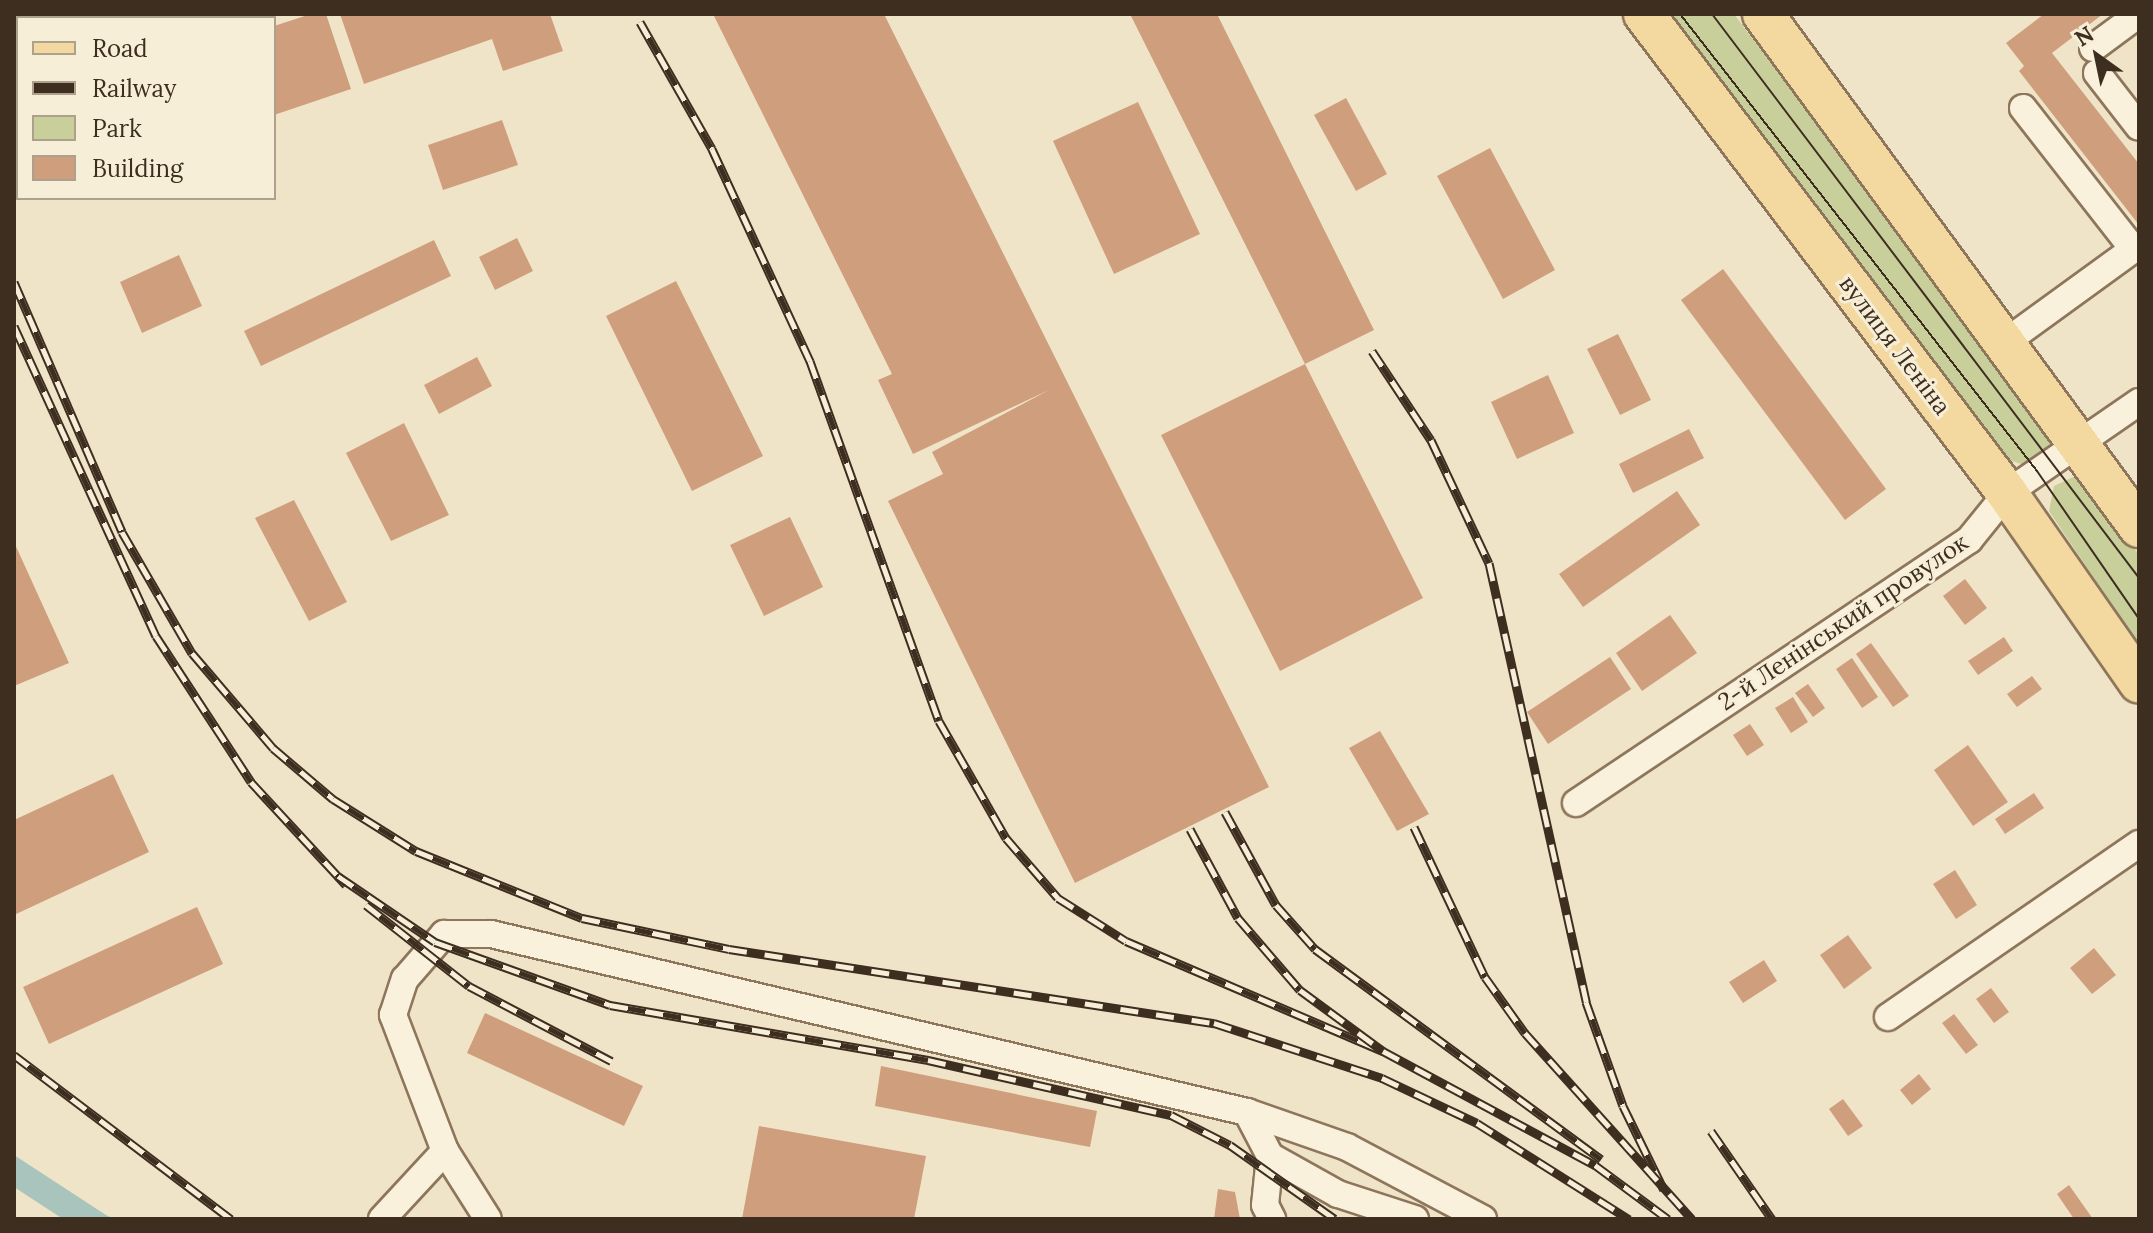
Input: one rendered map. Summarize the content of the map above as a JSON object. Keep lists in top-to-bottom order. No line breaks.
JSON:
{"streets":{"main road":["вулиця Леніна"],"street":["2-й Ленінський провулок"]},"crossings":[["вулиця Леніна","2-й Ленінський провулок"]],"legend":["Road","Railway","Park","Building"],"north":"top left"}
